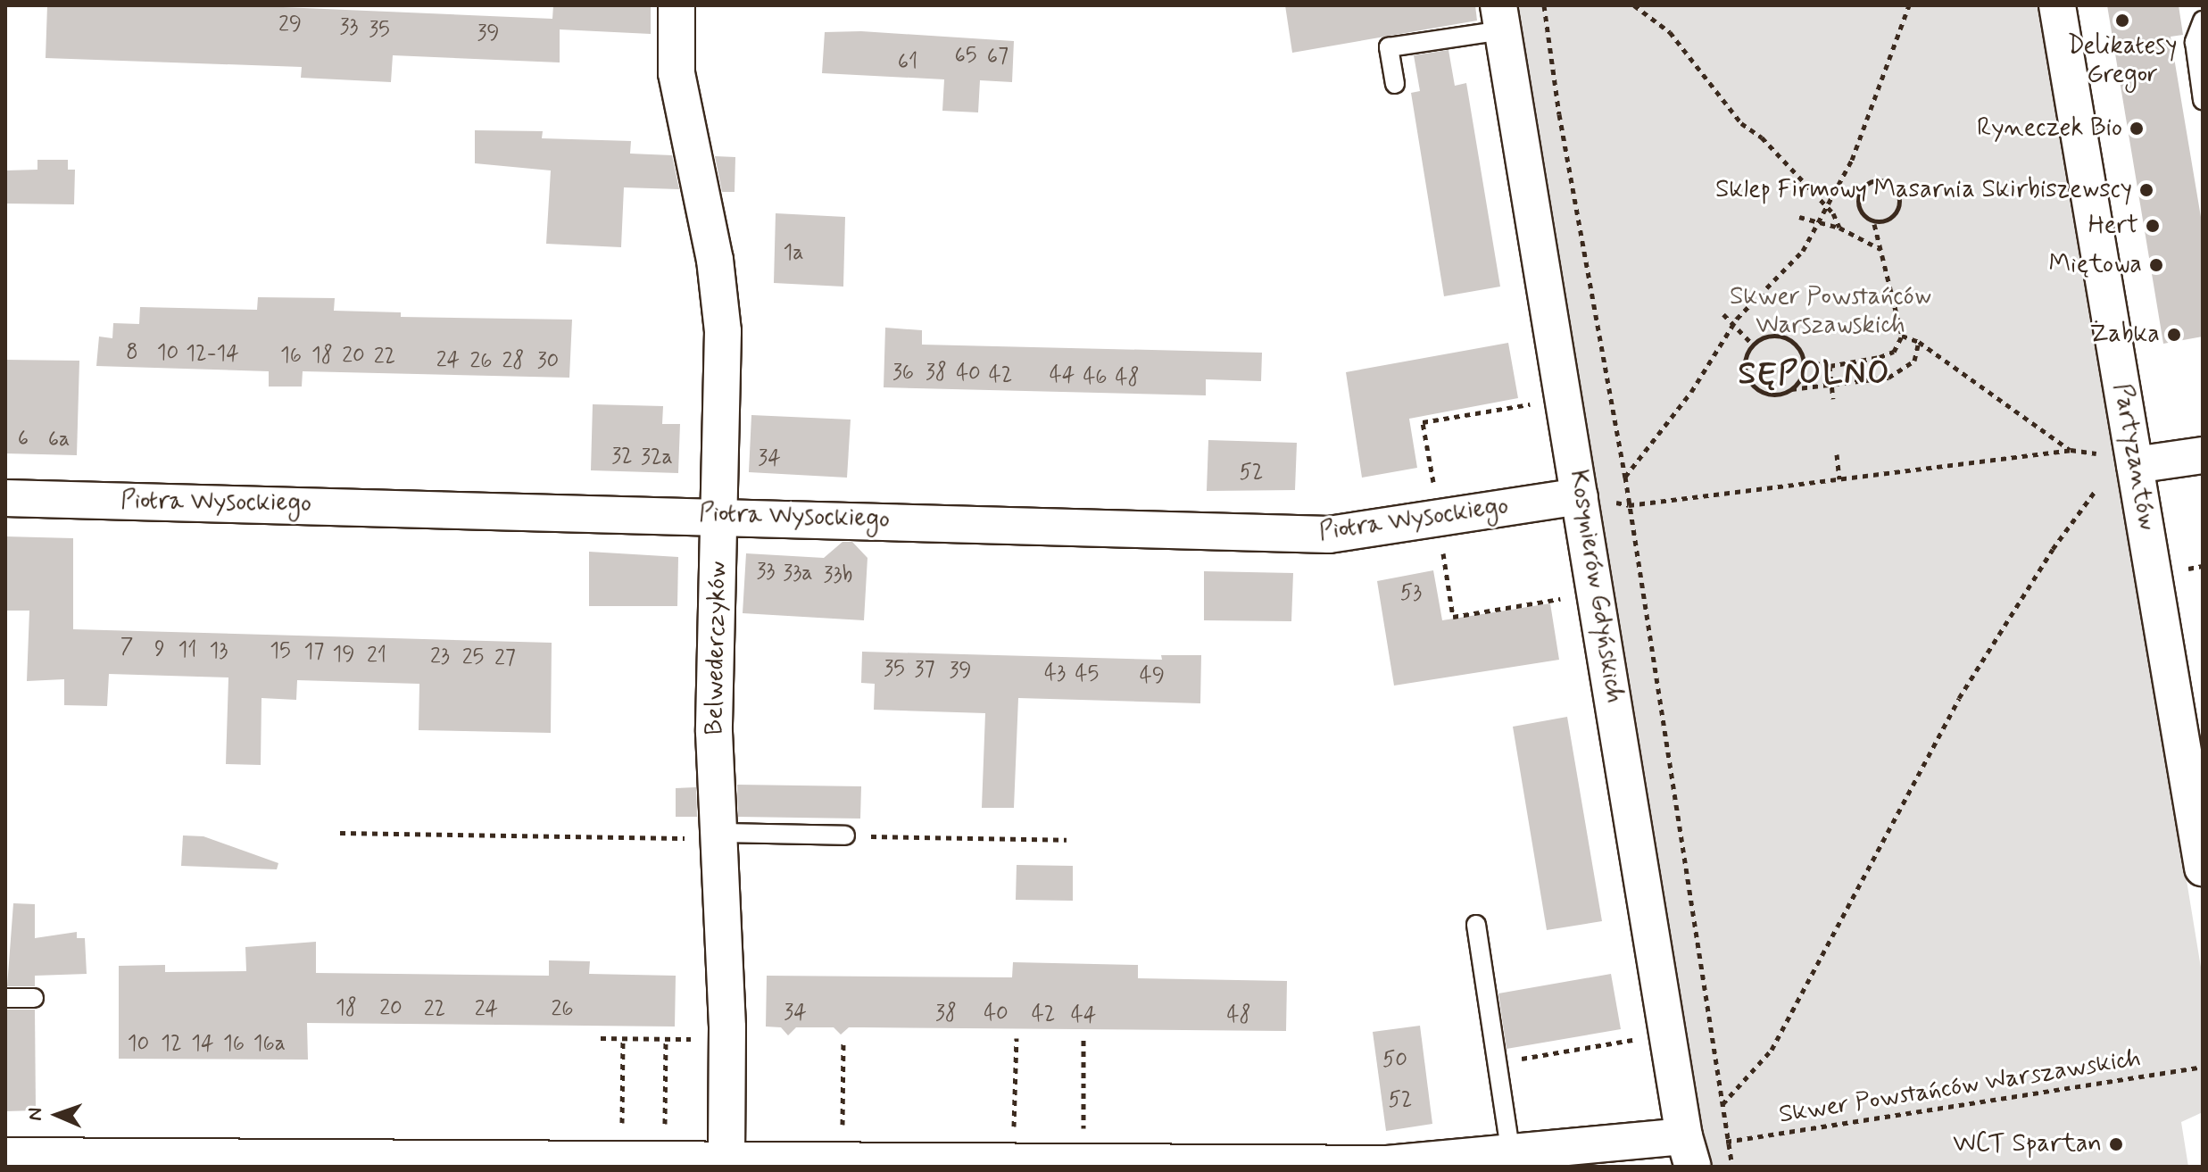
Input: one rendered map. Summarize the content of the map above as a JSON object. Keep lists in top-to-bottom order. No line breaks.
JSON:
{"streets":{"street":["Partyzantów","Piotra Wysockiego","Kosynierów Gdyńskich","Belwederczyków"],"path":["Skwer Powstańców Warszawskich"]},"crossings":[["Piotra Wysockiego","Kosynierów Gdyńskich"],["Piotra Wysockiego","Belwederczyków"]],"districts":["SĘPOLNO"],"parks":["Skwer Powstańców Warszawskich"],"places":["Delikatesy Gregor","Ryneczek Bio","Sklep Firmowy Masarnia Skirbiszewscy","Hert","Miętowa","Żabka","WCT Spartan"],"house_numbers":["29","33","35","39","65","67","61","1a","8","10","12-14","16","18","20","22","24","26","28","30","36","38","40","42","44","46","48","6","6a","32","32a","34","52","33","33a","33b","53","7","9","11","13","15","17","19","21","23","25","27","35","37","39","43","45","49","18","20","22","24","26","34","38","40","42","44","48","10","12","14","16","16a","50","52"],"north":"left"}
